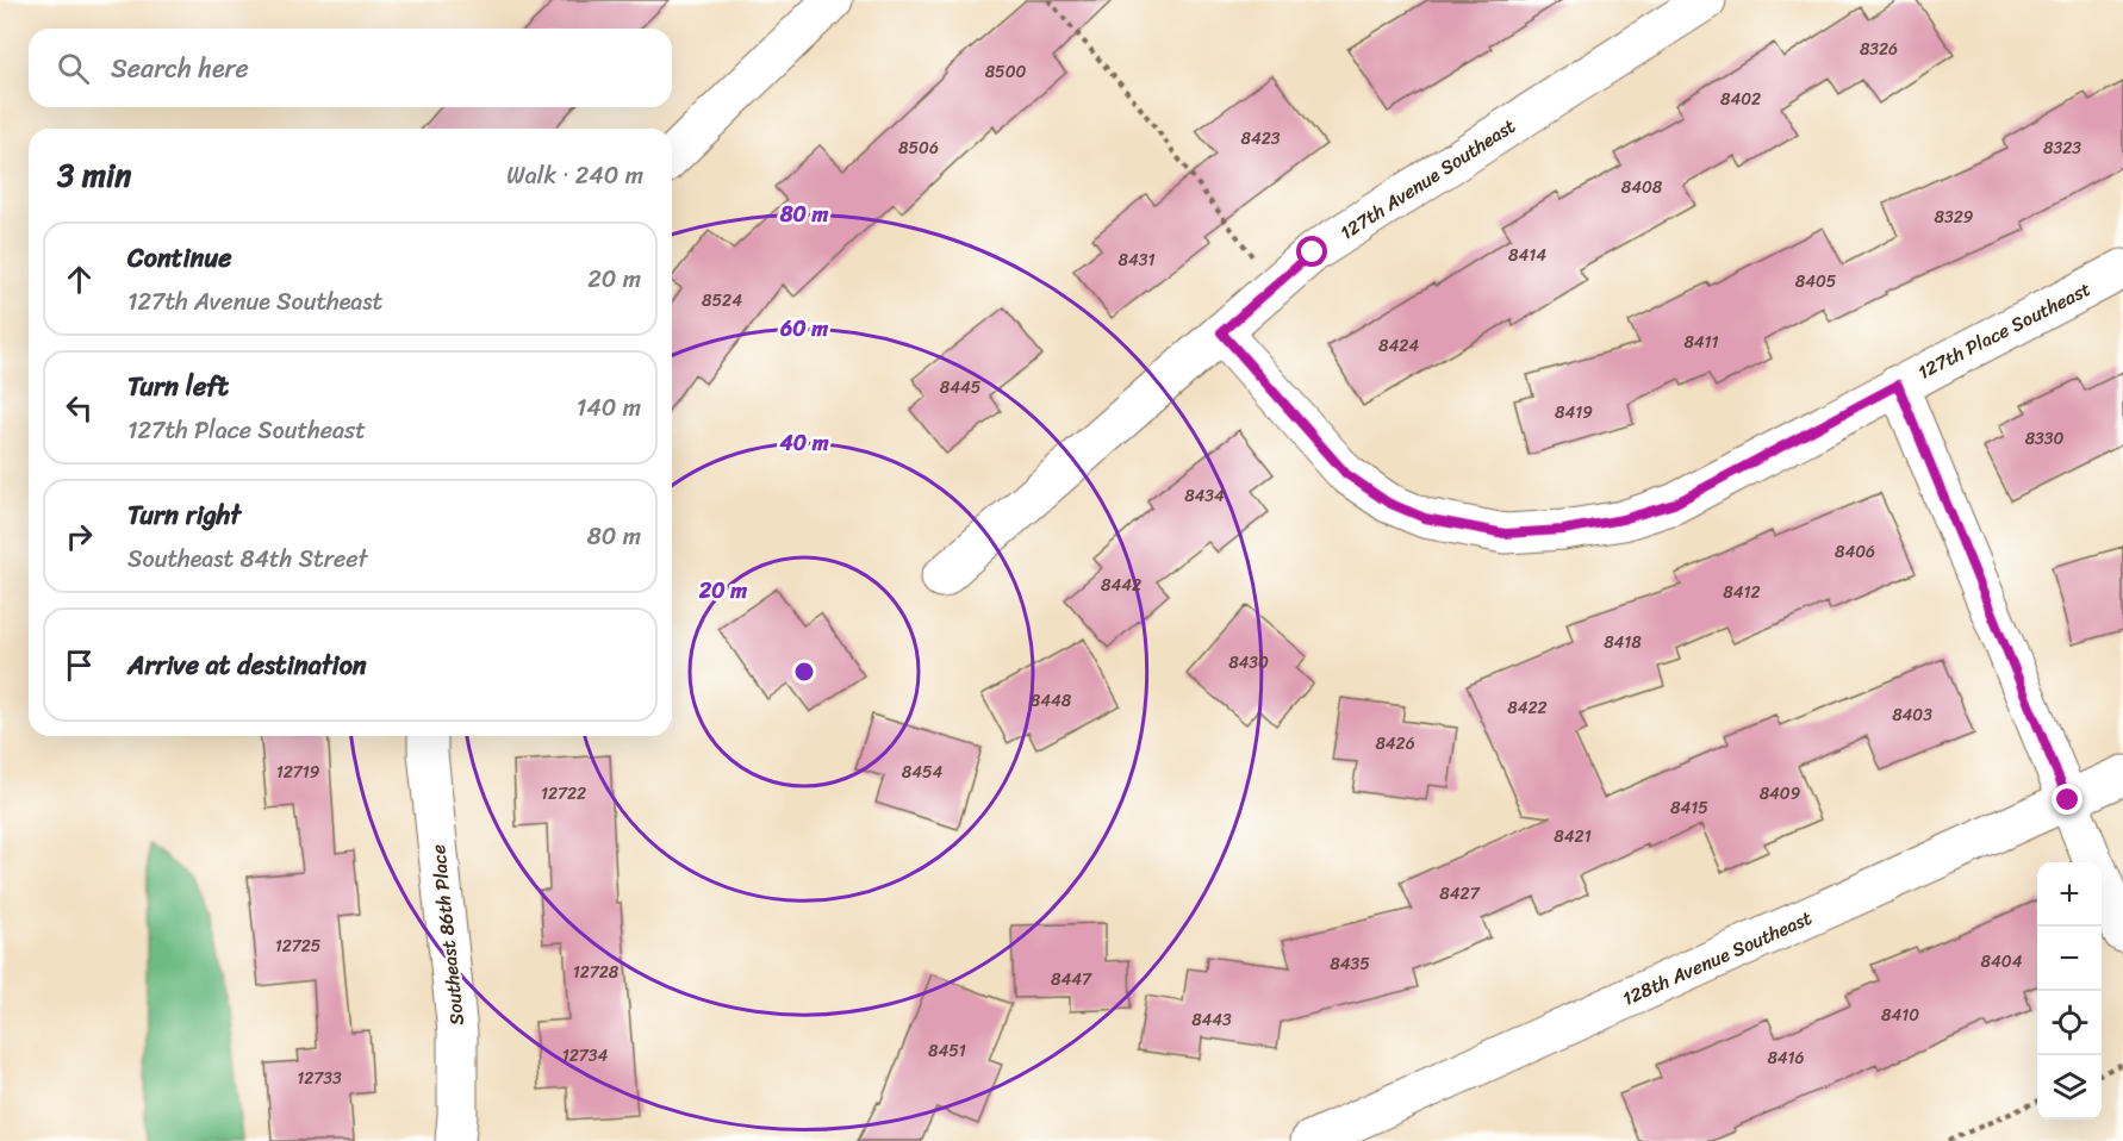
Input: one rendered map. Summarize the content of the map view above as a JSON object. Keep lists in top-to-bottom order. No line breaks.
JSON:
{"streets":{"street":["127th Avenue Southeast","127th Place Southeast","Southeast 86th Place","128th Avenue Southeast"]},"crossings":[["127th Avenue Southeast","127th Place Southeast"]],"house_numbers":["8326","8500","8402","8423","8506","8323","8408","8329","8414","8431","8405","8524","8411","8424","8445","8419","8330","8434","8406","8442","8412","8418","8430","8448","8422","8403","8426","12719","8454","12722","8409","8415","8421","8427","12725","8404","8435","12728","8447","8410","8443","8451","12734","8416","12733"],"page":{"search":"Search here","heading":["3 min","Walk · 240 m"],"list":[["Continue","127th Avenue Southeast","20 m"],["Turn left","127th Place Southeast","140 m"],["Turn right","Southeast 84th Street","80 m"],"Arrive at destination"],"map_buttons":["+","−"]},"rings":["80 m","60 m","40 m","20 m"]}
